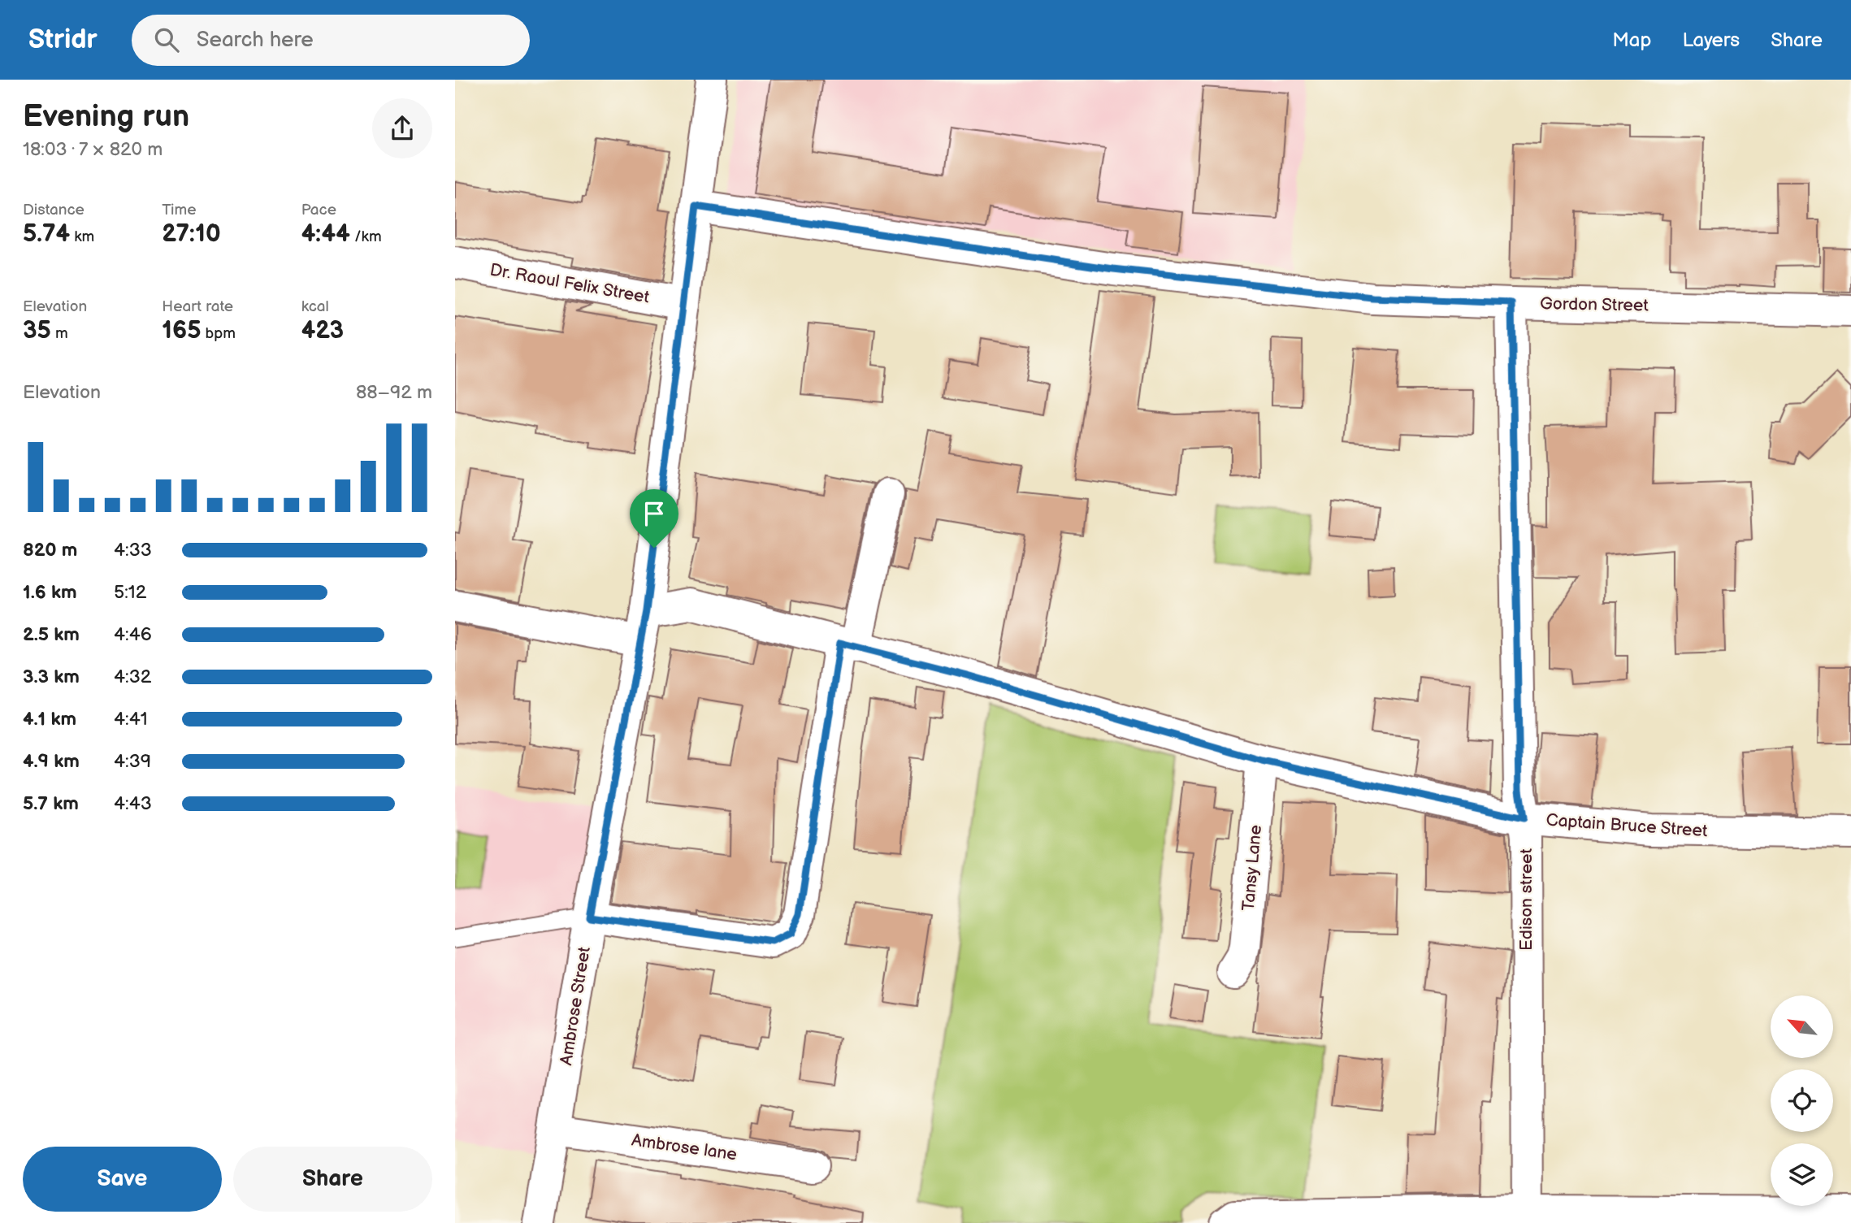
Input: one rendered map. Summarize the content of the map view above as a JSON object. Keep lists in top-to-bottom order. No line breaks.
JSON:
{"streets":{"street":["Dr. Raoul Felix Street","Gordon Street","Captain Bruce Street","Tansy Lane","Edison street","Ambrose Street","Ambrose lane"]},"crossings":[["Dr. Raoul Felix Street","Ambrose Street"],["Gordon Street","Edison street"],["Gordon Street","Ambrose Street"],["Captain Bruce Street","Tansy Lane"],["Captain Bruce Street","Edison street"],["Captain Bruce Street","Ambrose Street"],["Ambrose Street","Ambrose lane"]],"north":"top left","page":{"header":"Stridr","search":"Search here","nav":["Map","Layers","Share"],"heading":["Evening run","18:03 · 7 × 820 m"],"stats":[["Distance","5.74 km"],["Time","27:10"],["Pace","4:44 /km"],["Elevation","35 m"],["Heart rate","165 bpm"],["kcal","423"]],"chart":["Elevation","88–92 m"],"list":[{"name":"820 m","note":"4:33"},{"name":"1.6 km","note":"5:12"},{"name":"2.5 km","note":"4:46"},{"name":"3.3 km","note":"4:32"},{"name":"4.1 km","note":"4:41"},{"name":"4.9 km","note":"4:39"},{"name":"5.7 km","note":"4:43"}],"buttons":["Save","Share"]}}
